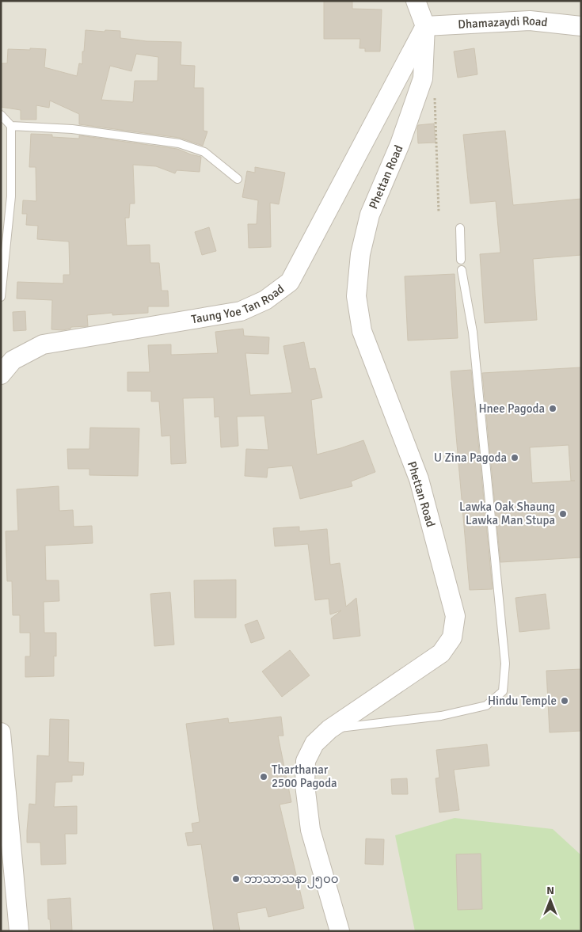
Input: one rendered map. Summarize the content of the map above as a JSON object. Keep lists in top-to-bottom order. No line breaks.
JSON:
{"streets":{"street":["Dhamazaydi Road","Phettan Road","Taung Yoe Tan Road"]},"crossings":[["Dhamazaydi Road","Phettan Road"],["Dhamazaydi Road","Taung Yoe Tan Road"],["Phettan Road","Taung Yoe Tan Road"]],"places":["Hnee Pagoda","U Zina Pagoda","Lawka Oak Shaung Lawka Man Stupa","Hindu Temple","Tharthanar 2500 Pagoda","ဘာသာသနာ၂၅၀၀"],"north":"top"}
